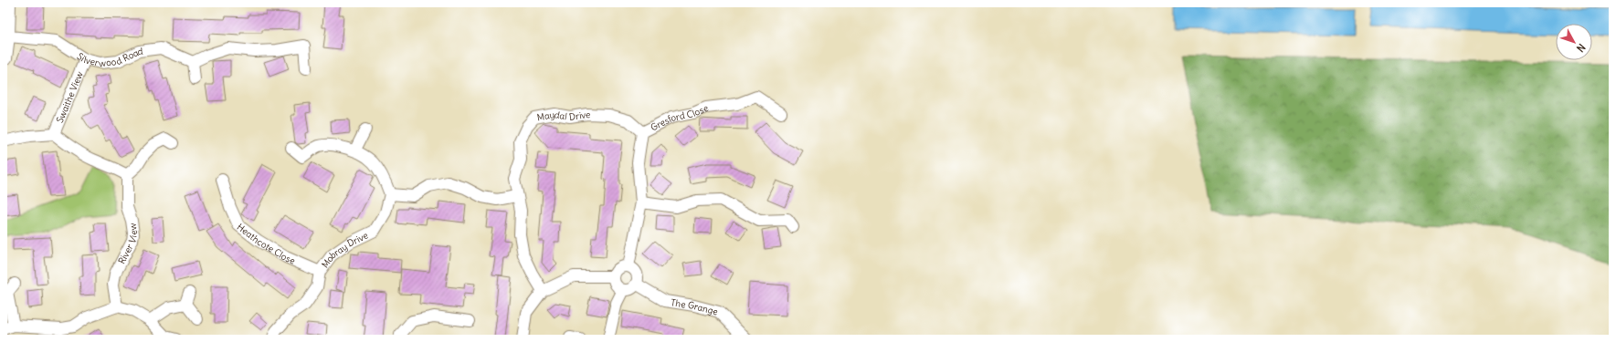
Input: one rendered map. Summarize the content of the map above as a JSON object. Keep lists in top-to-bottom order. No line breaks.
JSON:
{"streets":{"street":["Silverwood Road","Swaithe View","Maydal Drive","Gresford Close","River View","Heathcote Close","Mobray Drive","The Grange"]},"crossings":[["Silverwood Road","Swaithe View"],["Maydal Drive","Gresford Close"],["Gresford Close","The Grange"],["Heathcote Close","Mobray Drive"]],"north":"bottom right"}
